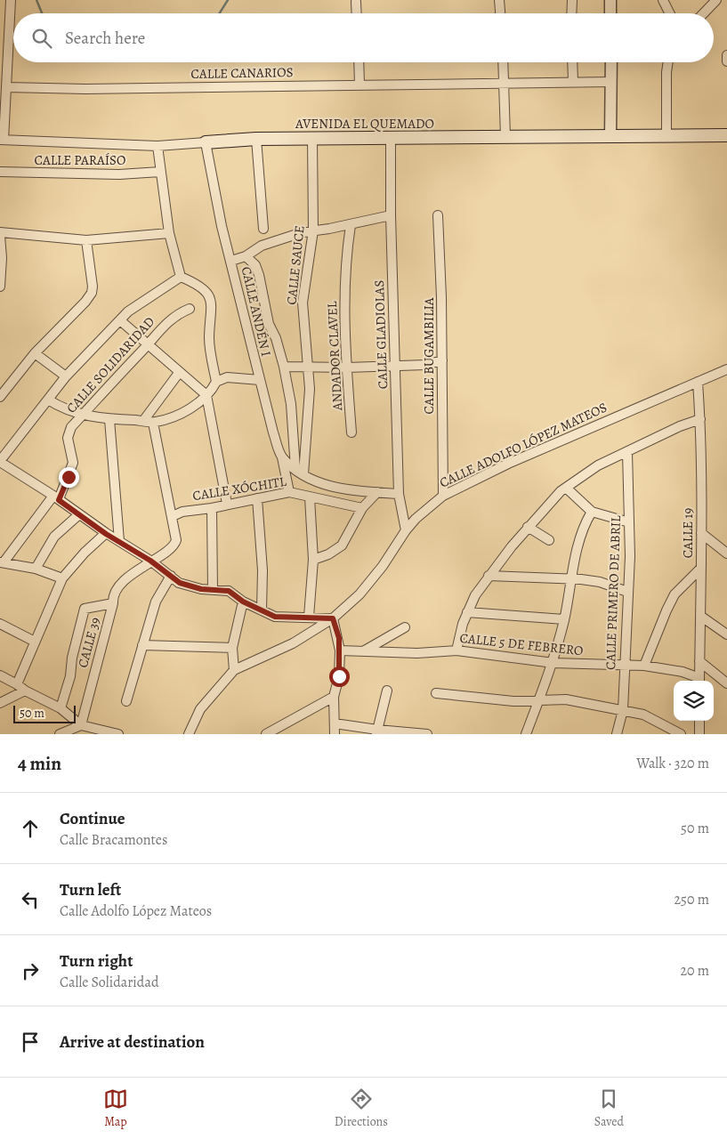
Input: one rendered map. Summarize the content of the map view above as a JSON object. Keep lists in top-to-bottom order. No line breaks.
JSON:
{"streets":{"main road":["AVENIDA EL QUEMADO"],"street":["CALLE CANARIOS","CALLE PARAÍSO","CALLE SAUCE","CALLE ANDÉN I","CALLE GLADIOLAS","ANDADOR CLAVEL","CALLE BUGAMBILIA","CALLE SOLIDARIDAD","CALLE ADOLFO LÓPEZ MATEOS","CALLE XÓCHITL","CALLE 19","CALLE PRIMERO DE ABRIL","CALLE 39","CALLE 5 DE FEBRERO"]},"crossings":[["AVENIDA EL QUEMADO","CALLE SAUCE"],["AVENIDA EL QUEMADO","CALLE ANDÉN I"],["AVENIDA EL QUEMADO","CALLE GLADIOLAS"],["CALLE ANDÉN I","CALLE XÓCHITL"],["CALLE GLADIOLAS","CALLE ADOLFO LÓPEZ MATEOS"],["CALLE BUGAMBILIA","CALLE ADOLFO LÓPEZ MATEOS"],["CALLE ADOLFO LÓPEZ MATEOS","CALLE 19"],["CALLE XÓCHITL","CALLE 39"],["CALLE 19","CALLE 5 DE FEBRERO"],["CALLE PRIMERO DE ABRIL","CALLE 5 DE FEBRERO"]],"scale_bar":"50 m","page":{"search":"Search here","scale":"50 m","heading":["4 min","Walk · 320 m"],"list":[["Continue","Calle Bracamontes","50 m"],["Turn left","Calle Adolfo López Mateos","250 m"],["Turn right","Calle Solidaridad","20 m"],"Arrive at destination"],"nav":["Map","Directions","Saved"]}}
